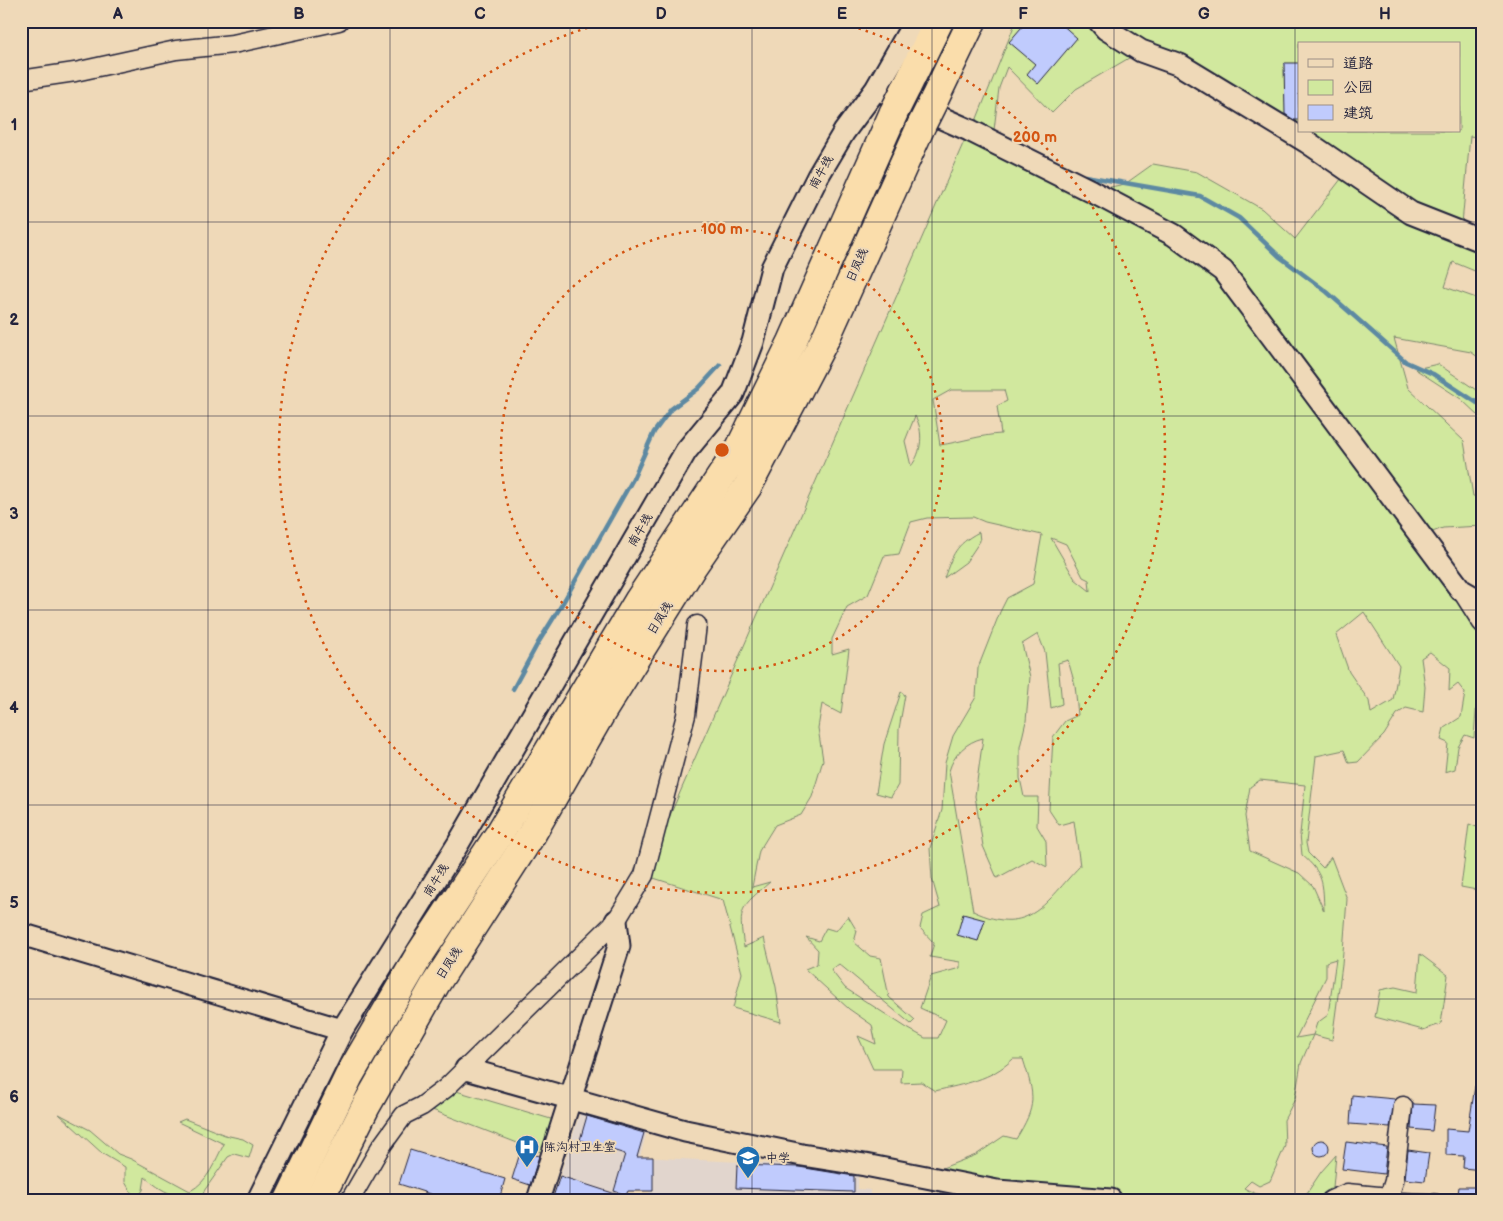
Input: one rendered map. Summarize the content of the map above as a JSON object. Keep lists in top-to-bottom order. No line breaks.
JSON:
{"streets":{"highway":["日凤线"],"street":["南牛线"]},"places":{"hospital":["陈沟村卫生室"],"school or university":["中学"]},"legend":["道路","公园","建筑"],"grid":{"columns":["A","B","C","D","E","F","G","H"],"rows":["1","2","3","4","5","6"]},"rings":["200 m","100 m"]}
